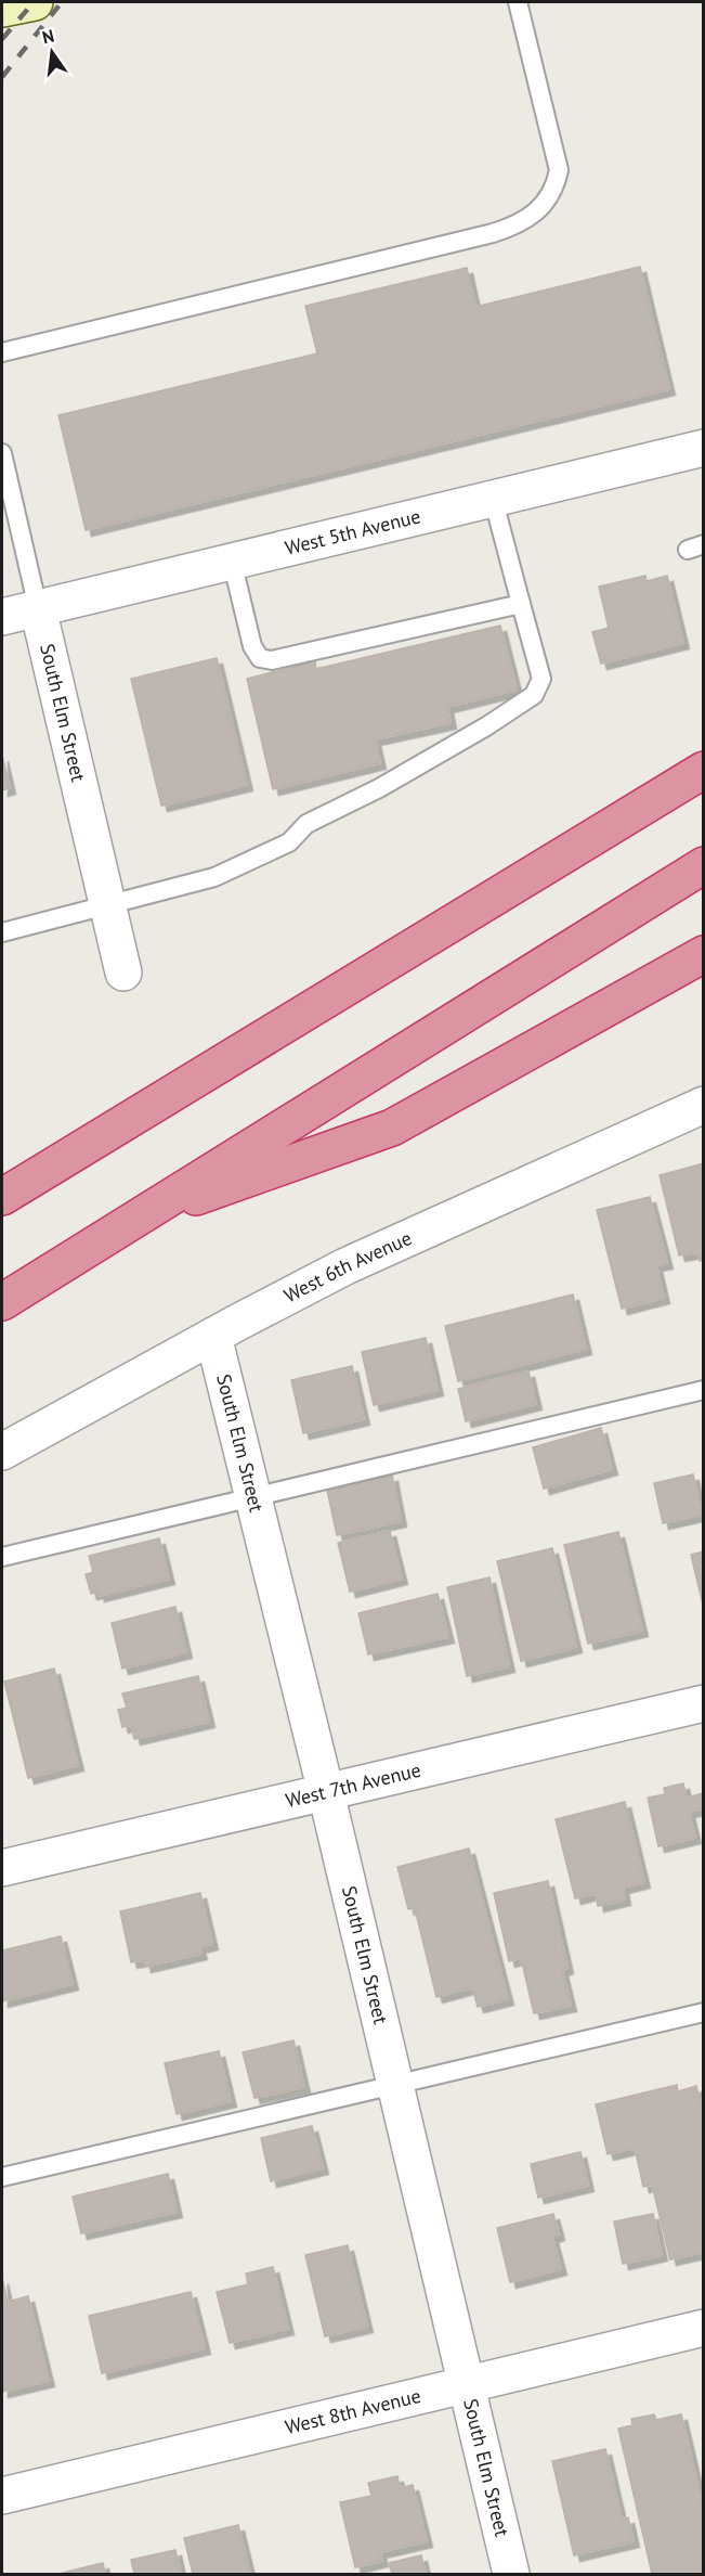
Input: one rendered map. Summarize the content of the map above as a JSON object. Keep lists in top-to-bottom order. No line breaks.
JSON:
{"streets":{"street":["West 5th Avenue","South Elm Street","West 6th Avenue","West 7th Avenue","West 8th Avenue"]},"crossings":[["West 5th Avenue","South Elm Street"],["South Elm Street","West 6th Avenue"],["South Elm Street","West 7th Avenue"],["South Elm Street","West 8th Avenue"]],"north":"top"}
